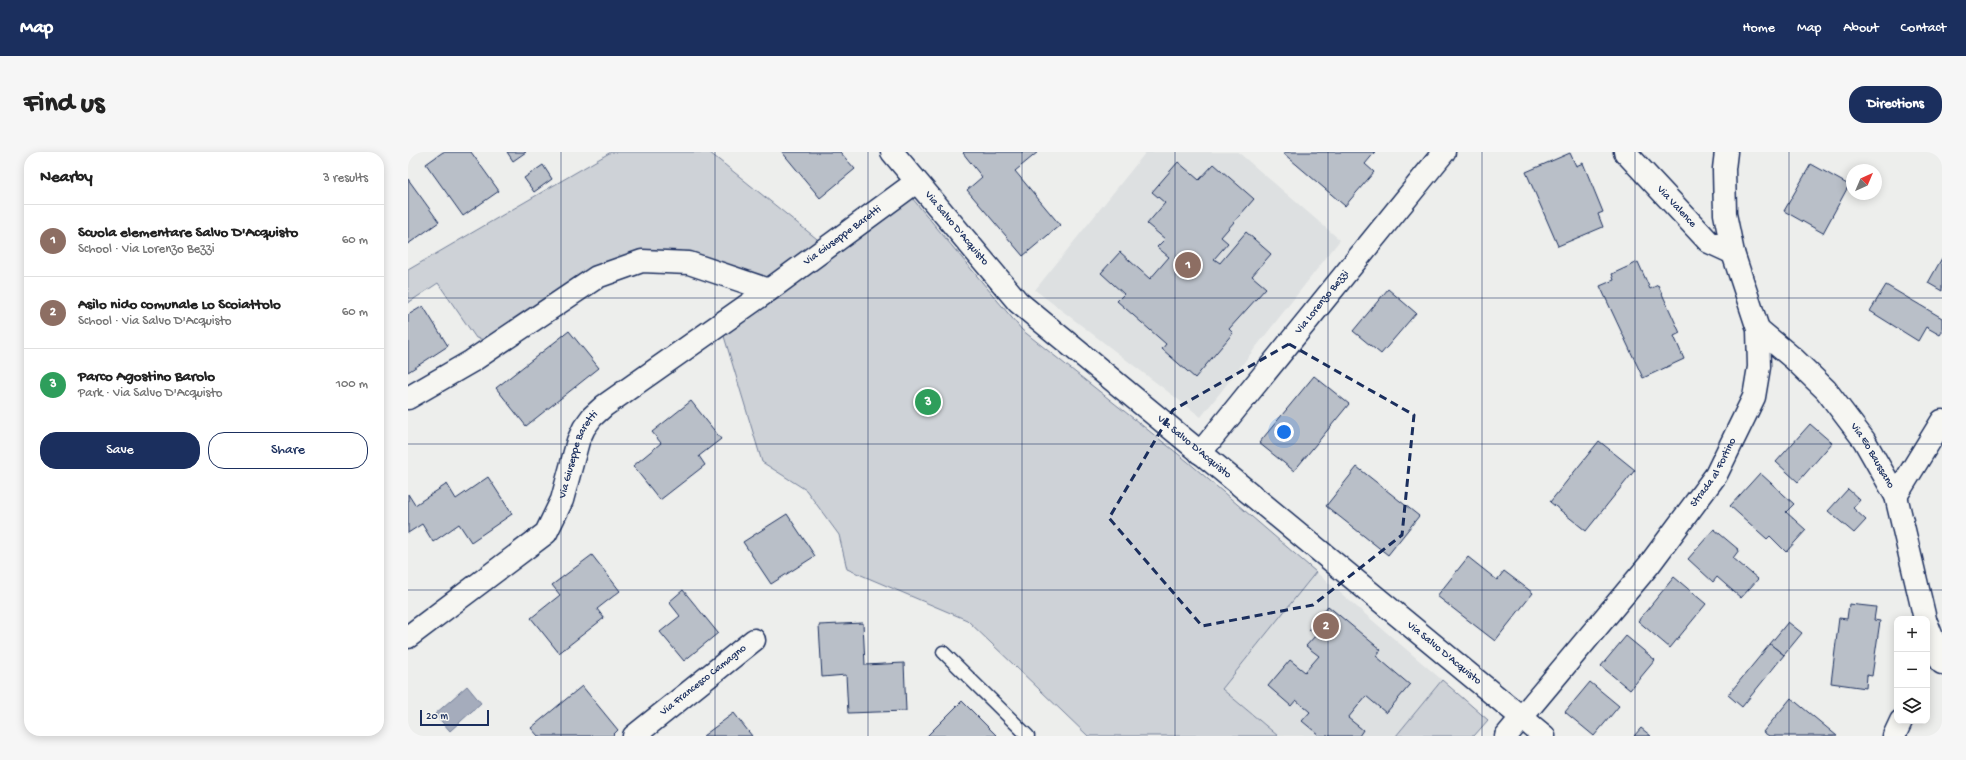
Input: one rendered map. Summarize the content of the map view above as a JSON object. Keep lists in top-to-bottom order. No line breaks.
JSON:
{"streets":{"street":["Via Valence","Via Salvo D'Acquisto","Via Giuseppe Baretti","Via Lorenzo Bezzi","Via Eo Baussano","Strada al Fortino","Via Francesco Camagno"]},"crossings":[["Via Valence","Strada al Fortino"],["Via Salvo D'Acquisto","Via Giuseppe Baretti"],["Via Salvo D'Acquisto","Via Lorenzo Bezzi"],["Via Salvo D'Acquisto","Strada al Fortino"],["Via Eo Baussano","Strada al Fortino"]],"scale_bar":"20 m","north":"top right","page":{"header":"Map","nav":["Home","Map","About","Contact"],"buttons":["Directions",["Save","Share"]],"title":"Find us","heading":["Nearby","3 results"],"list":[{"mark":"1","name":"Scuola elementare Salvo D'Acquisto","note":"School · Via Lorenzo Bezzi","value":"60 m"},{"mark":"2","name":"Asilo nido comunale Lo Scoiattolo","note":"School · Via Salvo D'Acquisto","value":"60 m"},{"mark":"3","name":"Parco Agostino Barolo","note":"Park · Via Salvo D'Acquisto","value":"100 m"}],"pins":["1","3","2"],"map_buttons":["+","−"],"scale":"20 m"}}
